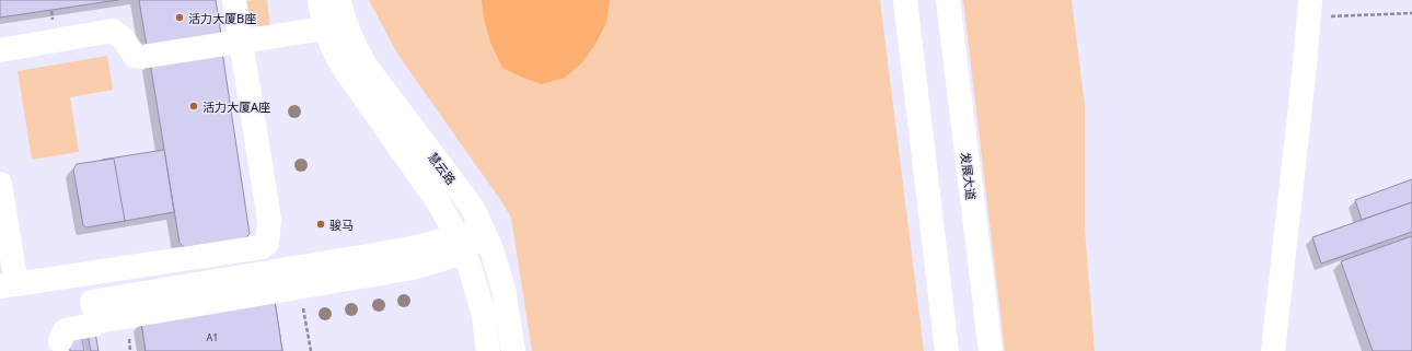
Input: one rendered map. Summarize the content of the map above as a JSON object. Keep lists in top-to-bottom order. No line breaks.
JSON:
{"streets":{"street":["慧云路","发展大道"]},"places":["活力大厦B座","活力大厦A座","骏马"],"house_numbers":["A1"]}
